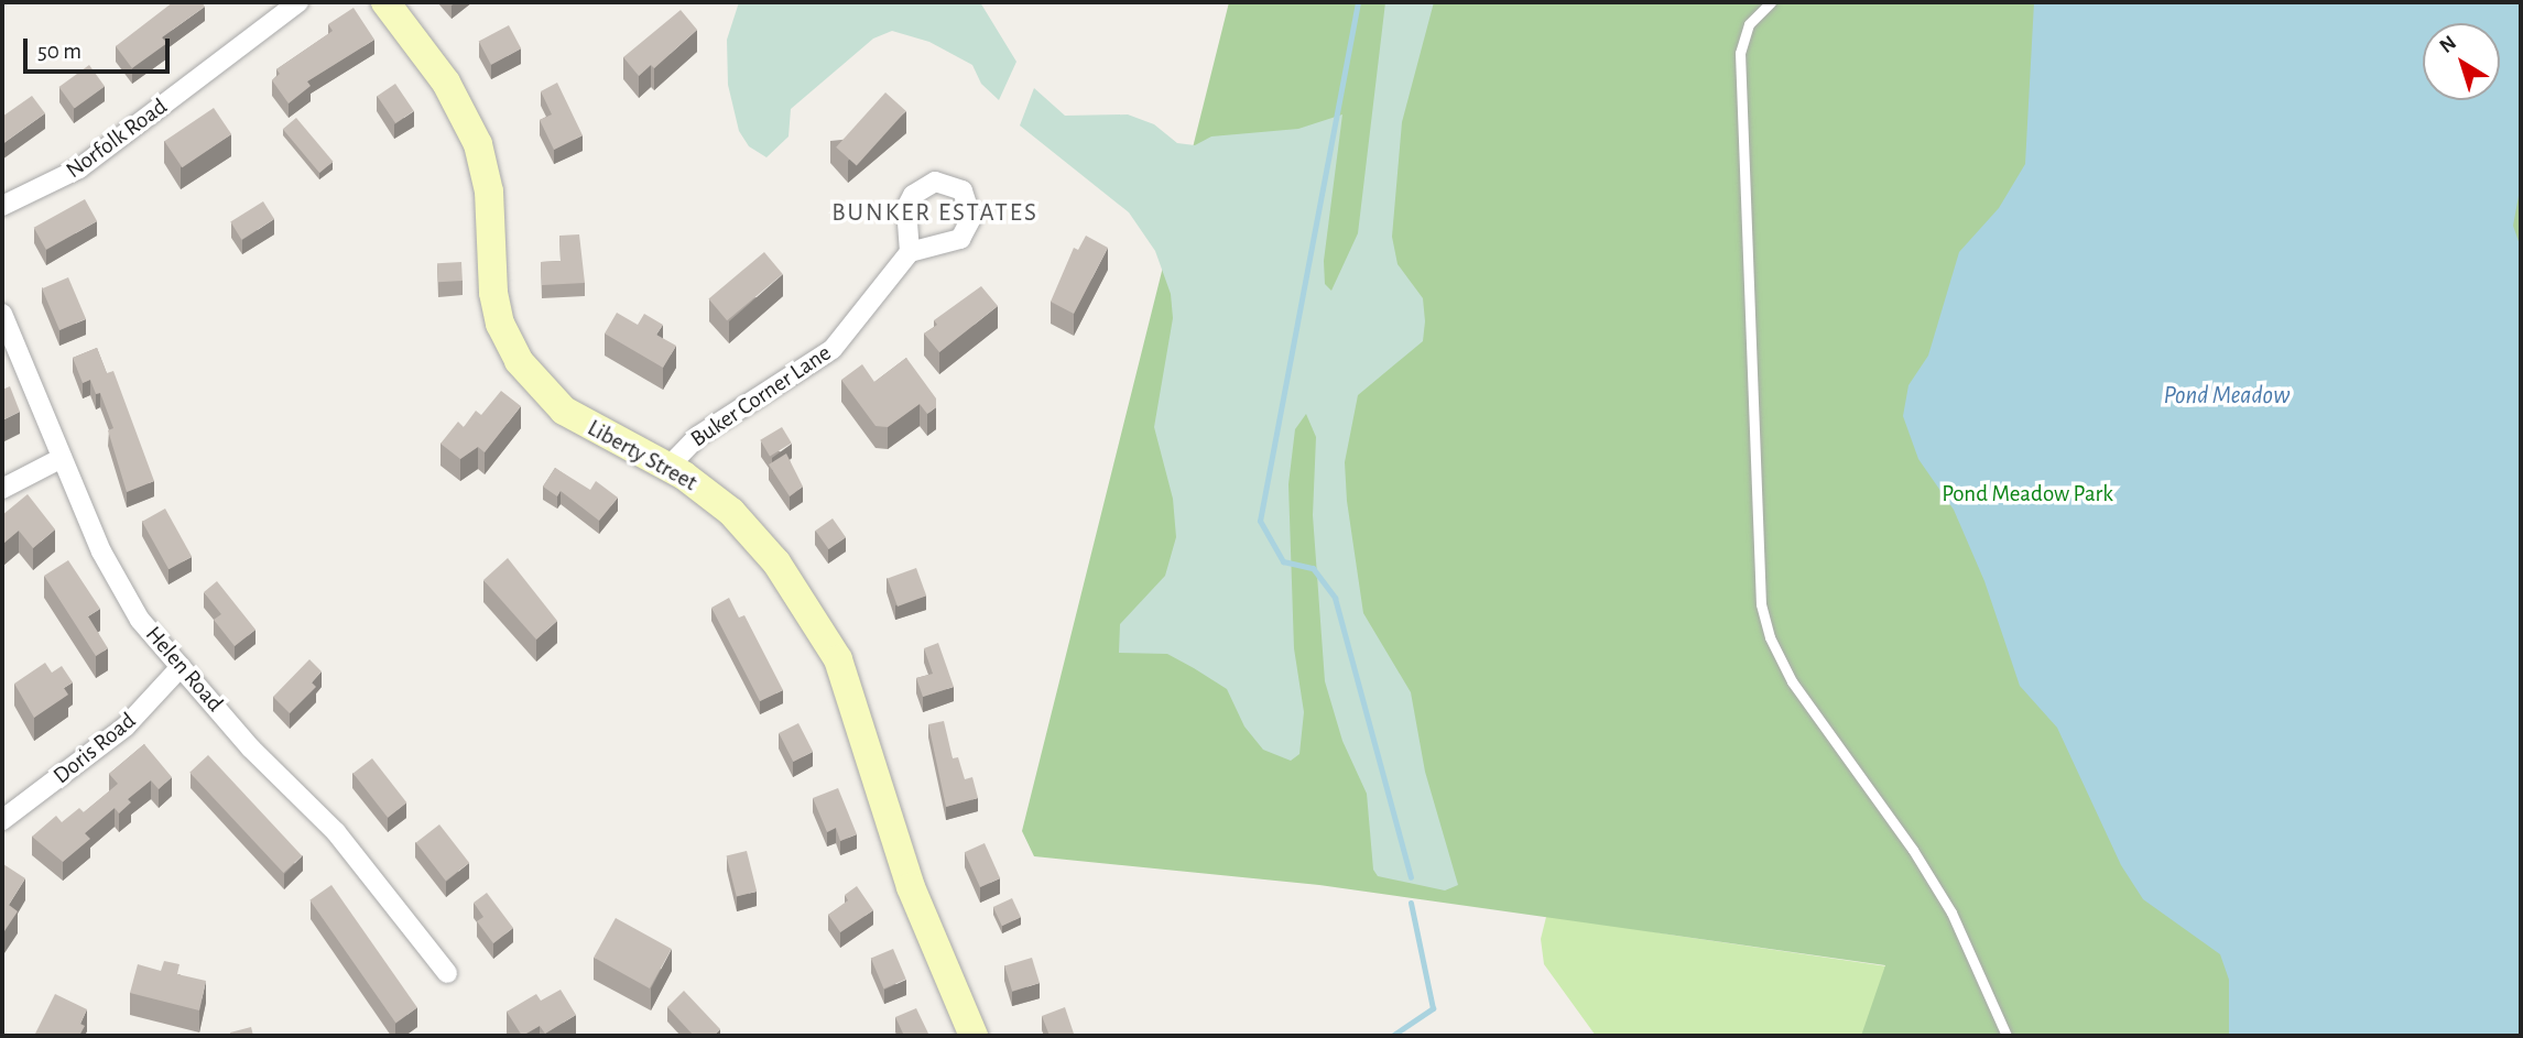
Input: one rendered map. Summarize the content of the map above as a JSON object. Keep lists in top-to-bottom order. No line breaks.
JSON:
{"streets":{"main road":["Liberty Street"],"street":["Norfolk Road","Buker Corner Lane","Helen Road","Doris Road"]},"crossings":[["Buker Corner Lane","Liberty Street"],["Helen Road","Doris Road"]],"districts":["BUNKER ESTATES"],"water":["Pond Meadow"],"parks":["Pond Meadow Park"],"scale_bar":"50 m","north":"top left"}
